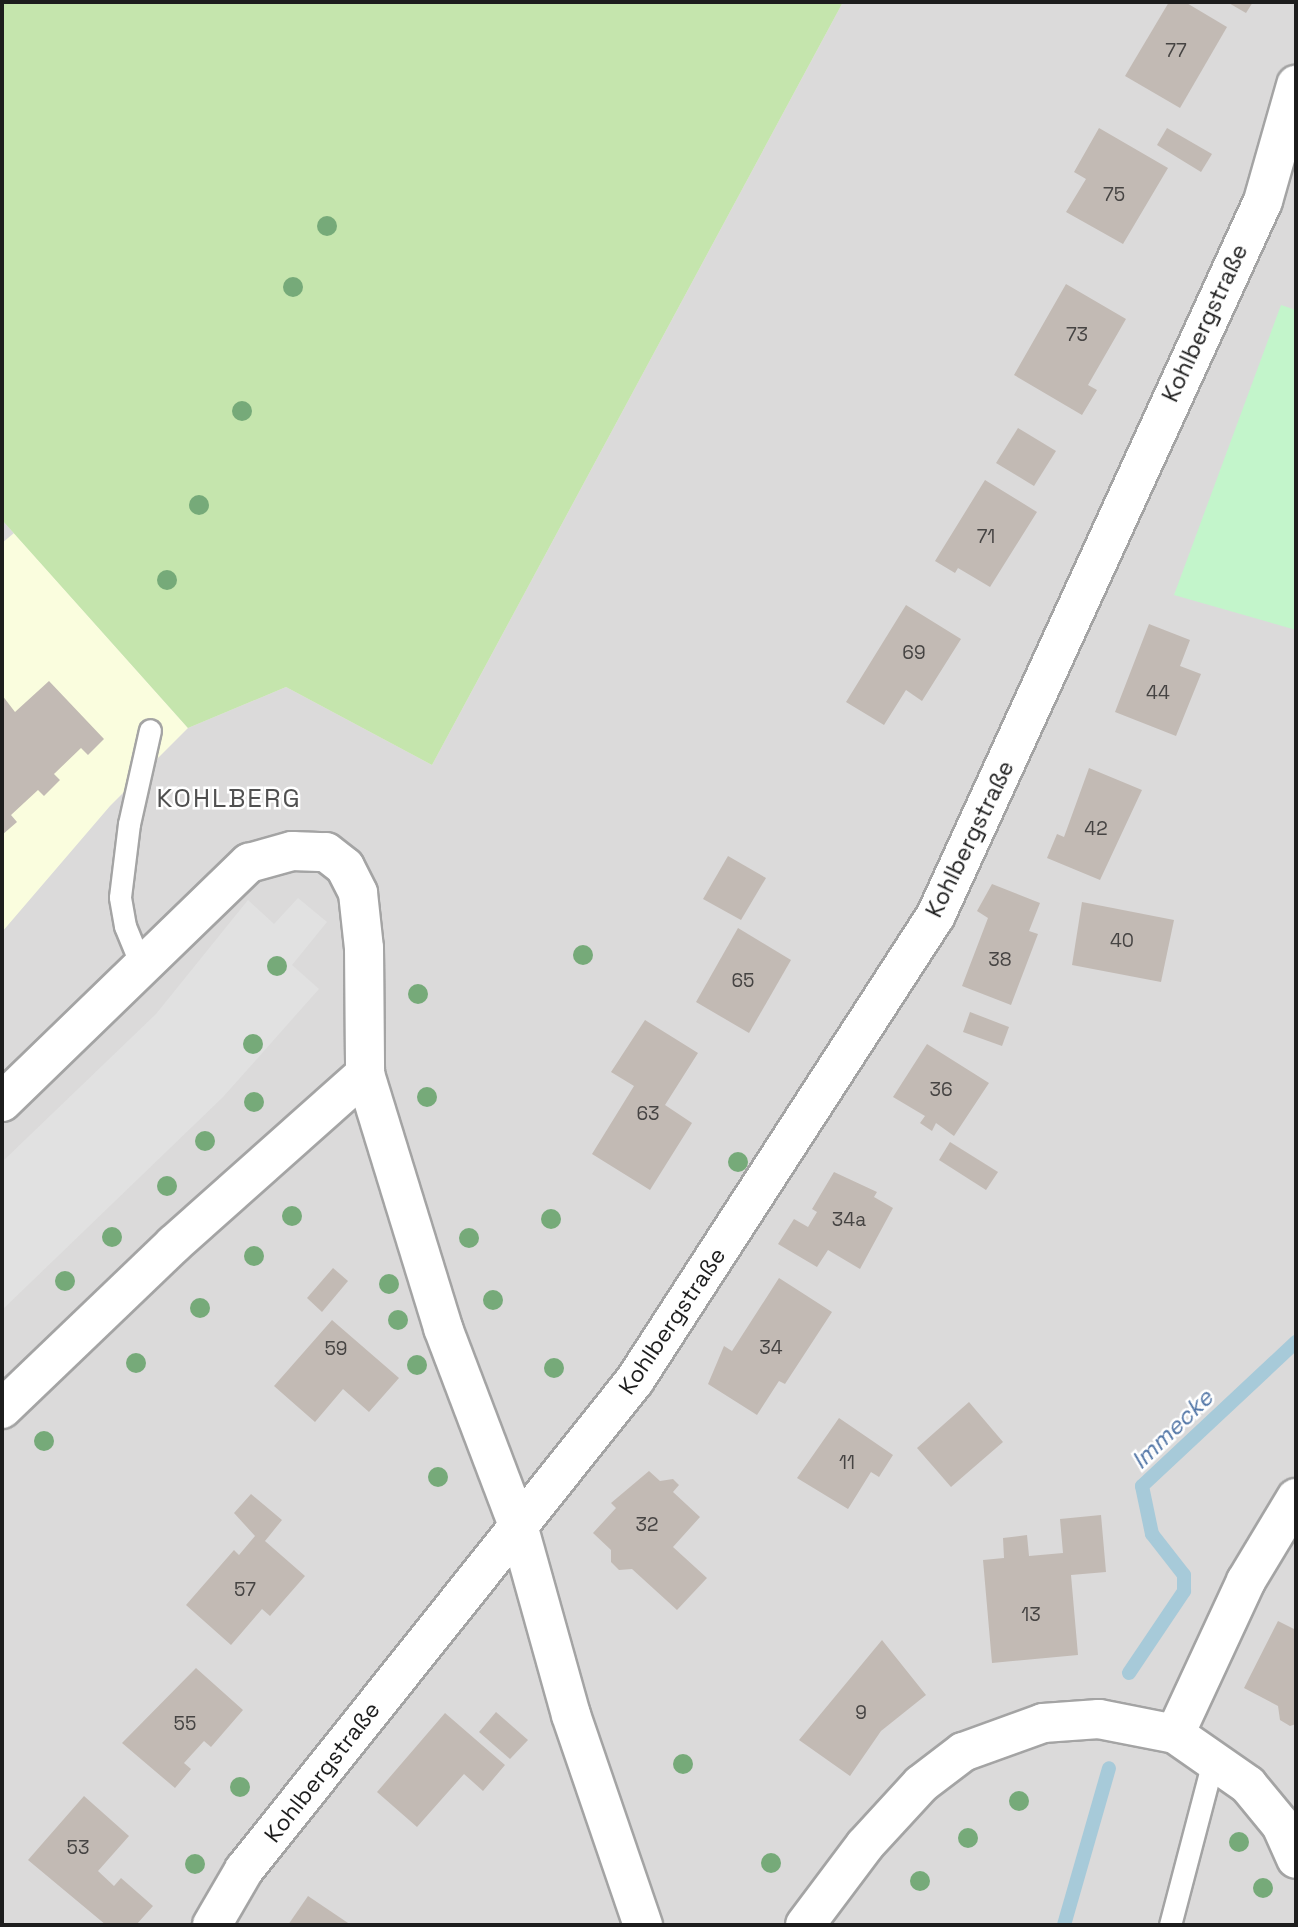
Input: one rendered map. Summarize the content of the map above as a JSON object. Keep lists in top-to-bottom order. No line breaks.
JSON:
{"streets":{"street":["Kohlbergstraße"]},"districts":["KOHLBERG"],"water":["Immecke"],"house_numbers":["77","75","73","71","69","44","42","40","38","65","36","63","34a","34","59","11","32","57","13","9","55","53"]}
